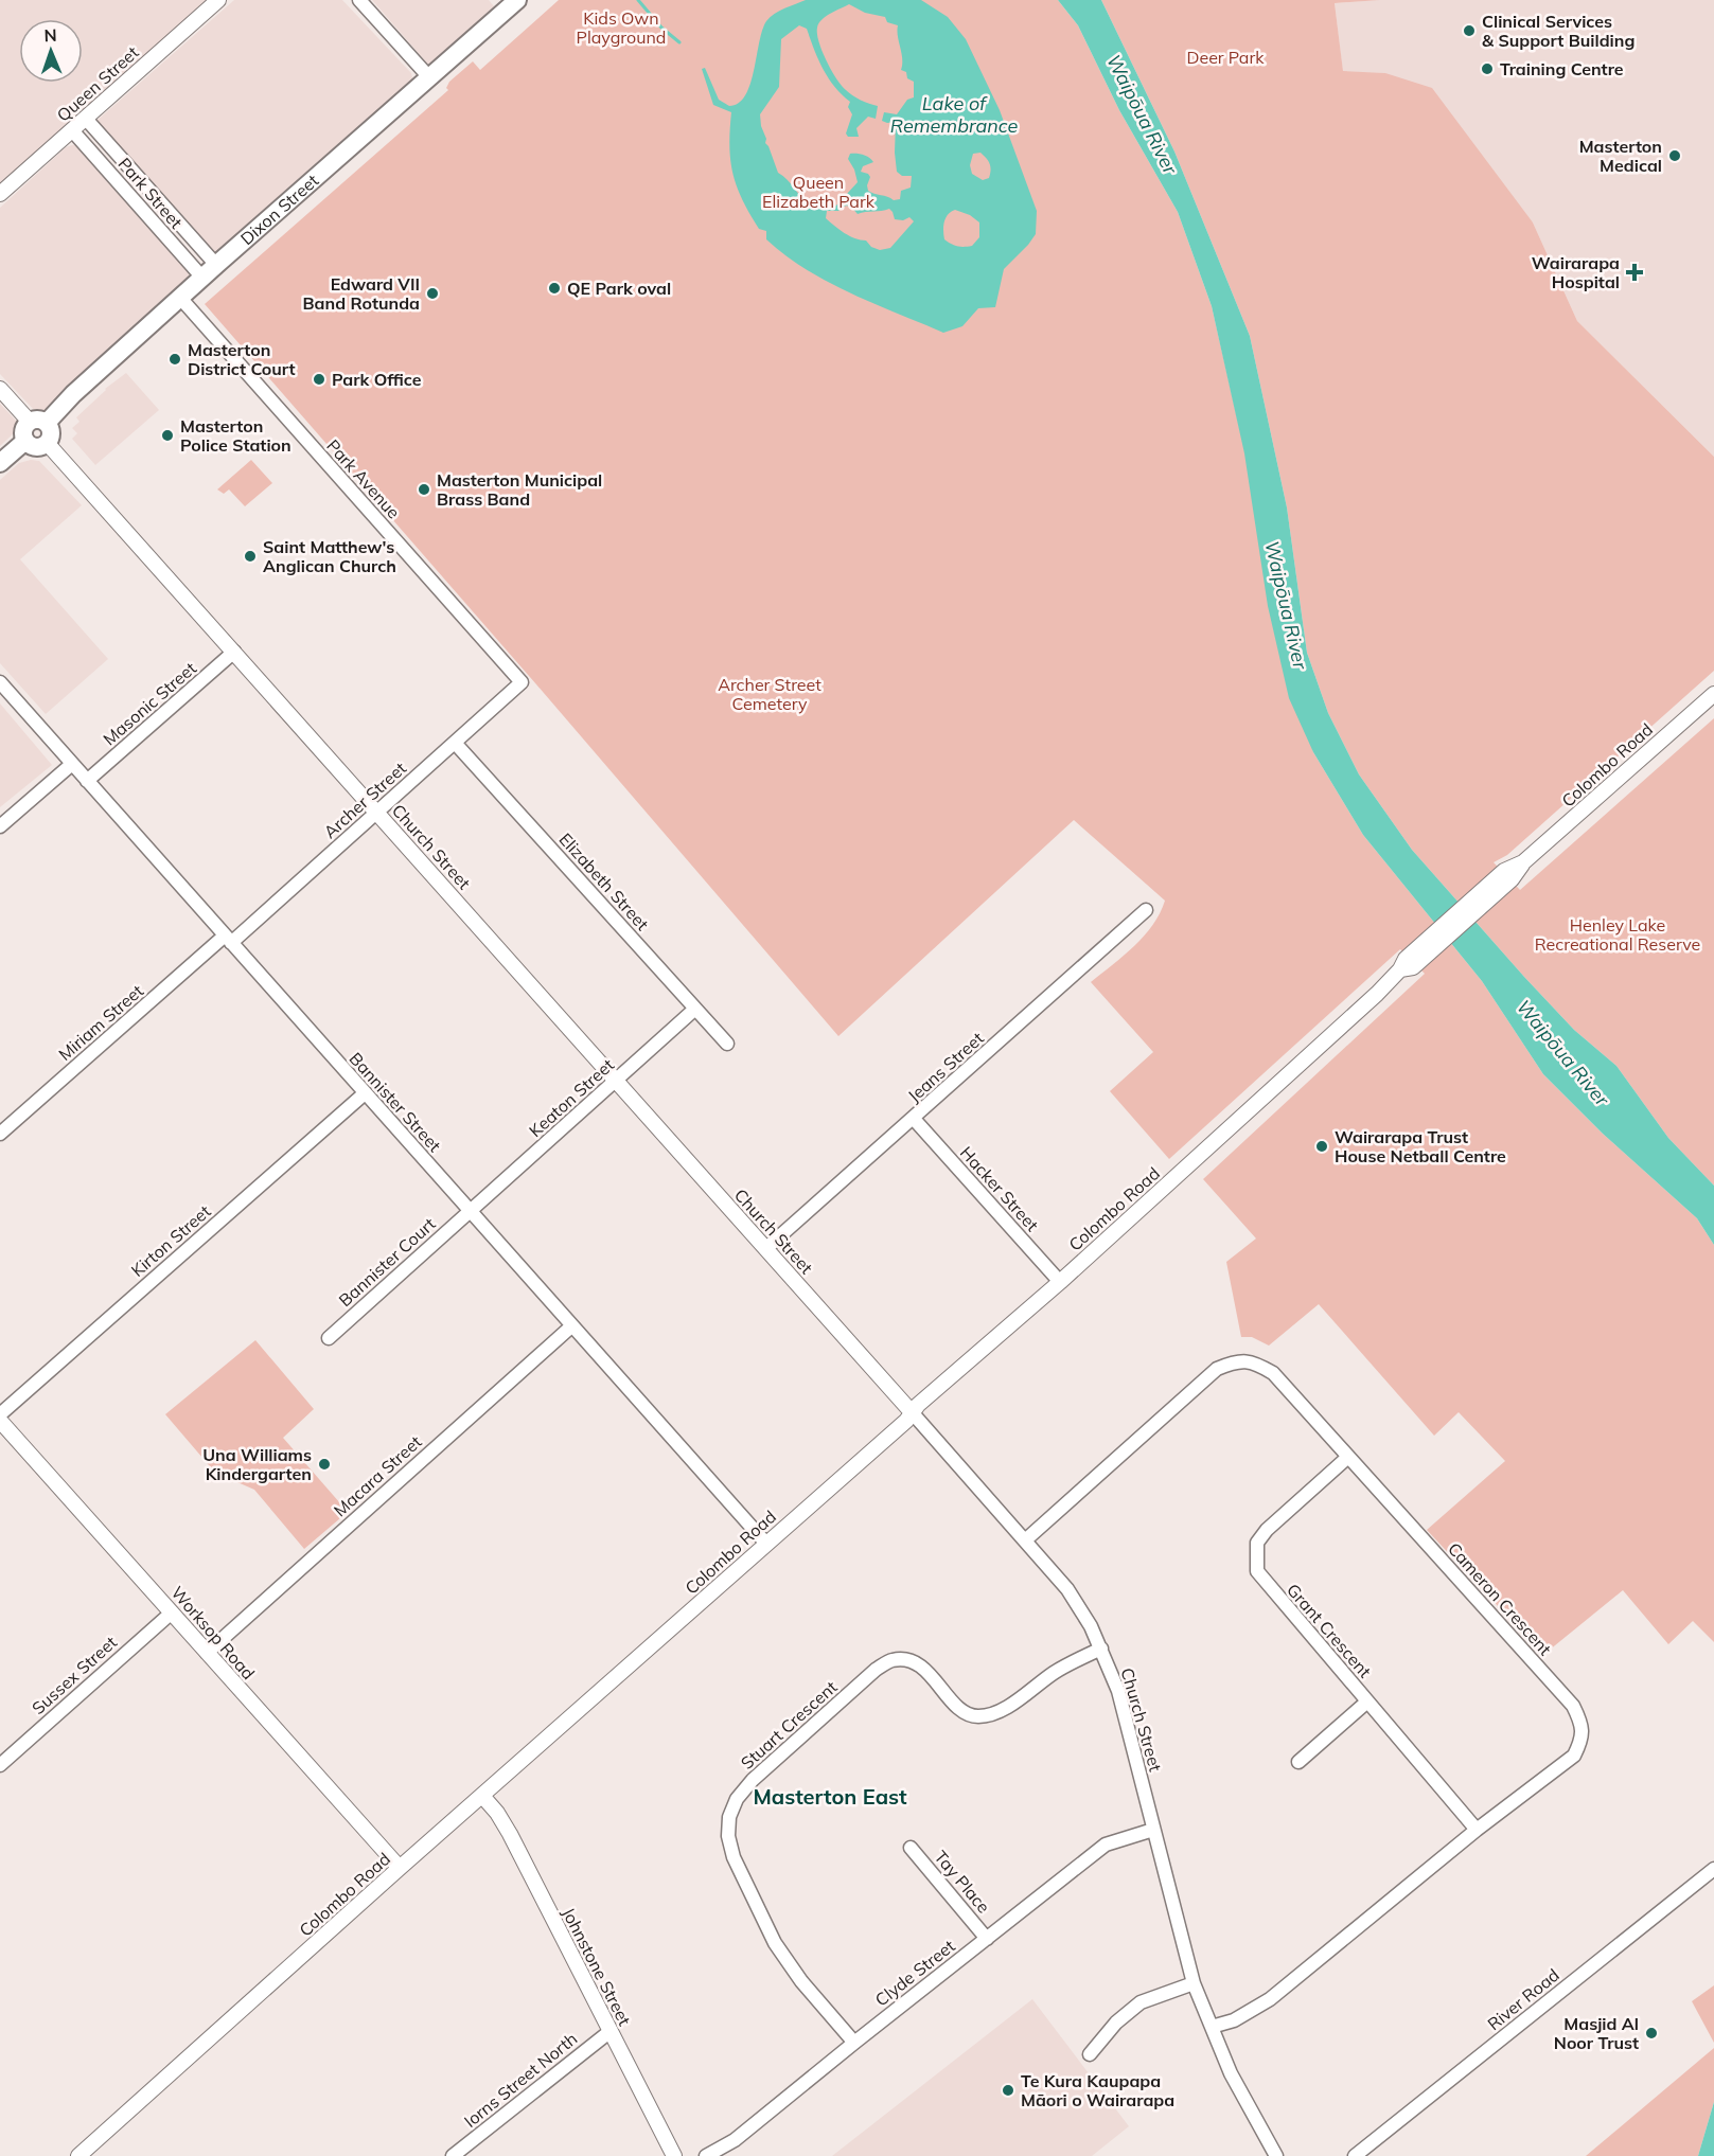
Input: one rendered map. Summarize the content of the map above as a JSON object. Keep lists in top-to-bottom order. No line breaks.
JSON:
{"streets":{"main road":["Dixon Street"],"street":["Queen Street","Park Street","Park Avenue","Masonic Street","Colombo Road","Archer Street","Church Street","Elizabeth Street","Miriam Street","Jeans Street","Keaton Street","Bannister Street","Hacker Street","Kirton Street","Bannister Court","Macara Street","Cameron Crescent","Grant Crescent","Worksop Road","Sussex Street","Stuart Crescent","Tay Place","Johnstone Street","Clyde Street","River Road","Iorns Street North"]},"crossings":[["Queen Street","Park Street"],["Park Street","Dixon Street"],["Dixon Street","Park Avenue"],["Dixon Street","Church Street"],["Park Avenue","Archer Street"],["Masonic Street","Church Street"],["Masonic Street","Bannister Street"],["Colombo Road","Church Street"],["Colombo Road","Bannister Street"],["Colombo Road","Hacker Street"],["Colombo Road","Worksop Road"],["Colombo Road","Johnstone Street"],["Archer Street","Church Street"],["Archer Street","Elizabeth Street"],["Archer Street","Miriam Street"],["Archer Street","Bannister Street"],["Church Street","Jeans Street"],["Church Street","Keaton Street"],["Church Street","Cameron Crescent"],["Church Street","Stuart Crescent"],["Church Street","Clyde Street"],["Elizabeth Street","Keaton Street"],["Miriam Street","Bannister Street"],["Jeans Street","Hacker Street"],["Keaton Street","Bannister Street"],["Keaton Street","Bannister Court"],["Bannister Street","Kirton Street"],["Bannister Street","Bannister Court"],["Bannister Street","Macara Street"],["Macara Street","Worksop Road"],["Cameron Crescent","Grant Crescent"],["Worksop Road","Sussex Street"],["Stuart Crescent","Clyde Street"],["Tay Place","Clyde Street"],["Johnstone Street","Iorns Street North"]],"districts":["Masterton East"],"water":["Lake of Remembrance","Waipōua River"],"parks":["Kids Own Playground","Deer Park","Queen Elizabeth Park","Archer Street Cemetery","Henley Lake Recreational Reserve"],"places":{"other":["Clinical Services & Support Building","Training Centre","Masterton Medical","QE Park oval","Edward VII Band Rotunda","Masterton District Court","Park Office","Masterton Police Station","Masterton Municipal Brass Band","Saint Matthew's Anglican Church","Wairarapa Trust House Netball Centre","Una Williams Kindergarten","Masjid Al Noor Trust","Te Kura Kaupapa Māori o Wairarapa"],"health":["Wairarapa Hospital"]},"north":"top"}
